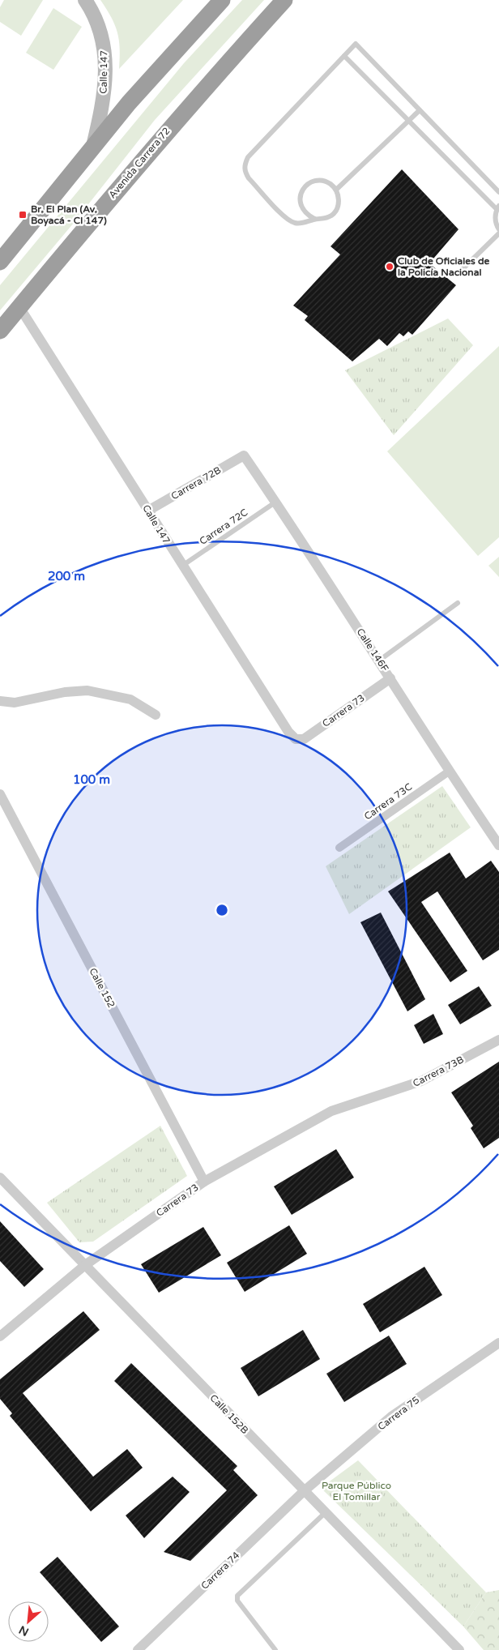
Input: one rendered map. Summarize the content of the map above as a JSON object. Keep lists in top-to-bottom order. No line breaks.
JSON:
{"streets":{"highway":["Avenida Carrera 72"],"main road":["Calle 147"],"street":["Carrera 72B","Calle 146F","Carrera 73","Carrera 73C","Calle 152","Carrera 73B","Carrera 75","Calle 152B","Carrera 74"],"lane":["Carrera 72C"]},"crossings":[["Calle 147","Avenida Carrera 72"],["Calle 147","Carrera 72B"],["Calle 147","Carrera 72C"],["Calle 147","Carrera 73"],["Carrera 72B","Calle 146F"],["Carrera 72C","Calle 146F"],["Calle 146F","Carrera 73"],["Calle 146F","Carrera 73C"],["Carrera 73","Calle 152"],["Carrera 73","Carrera 73B"],["Carrera 73","Calle 152B"],["Carrera 75","Calle 152B"],["Carrera 75","Carrera 74"],["Calle 152B","Carrera 74"]],"parks":["Parque Público El Tomillar"],"places":{"transit":["Br. El Plan (Av. Boyacá - Cl 147)"],"other":["Club de Oficiales de la Policía Nacional"]},"north":"bottom left","rings":["200 m","100 m"]}
